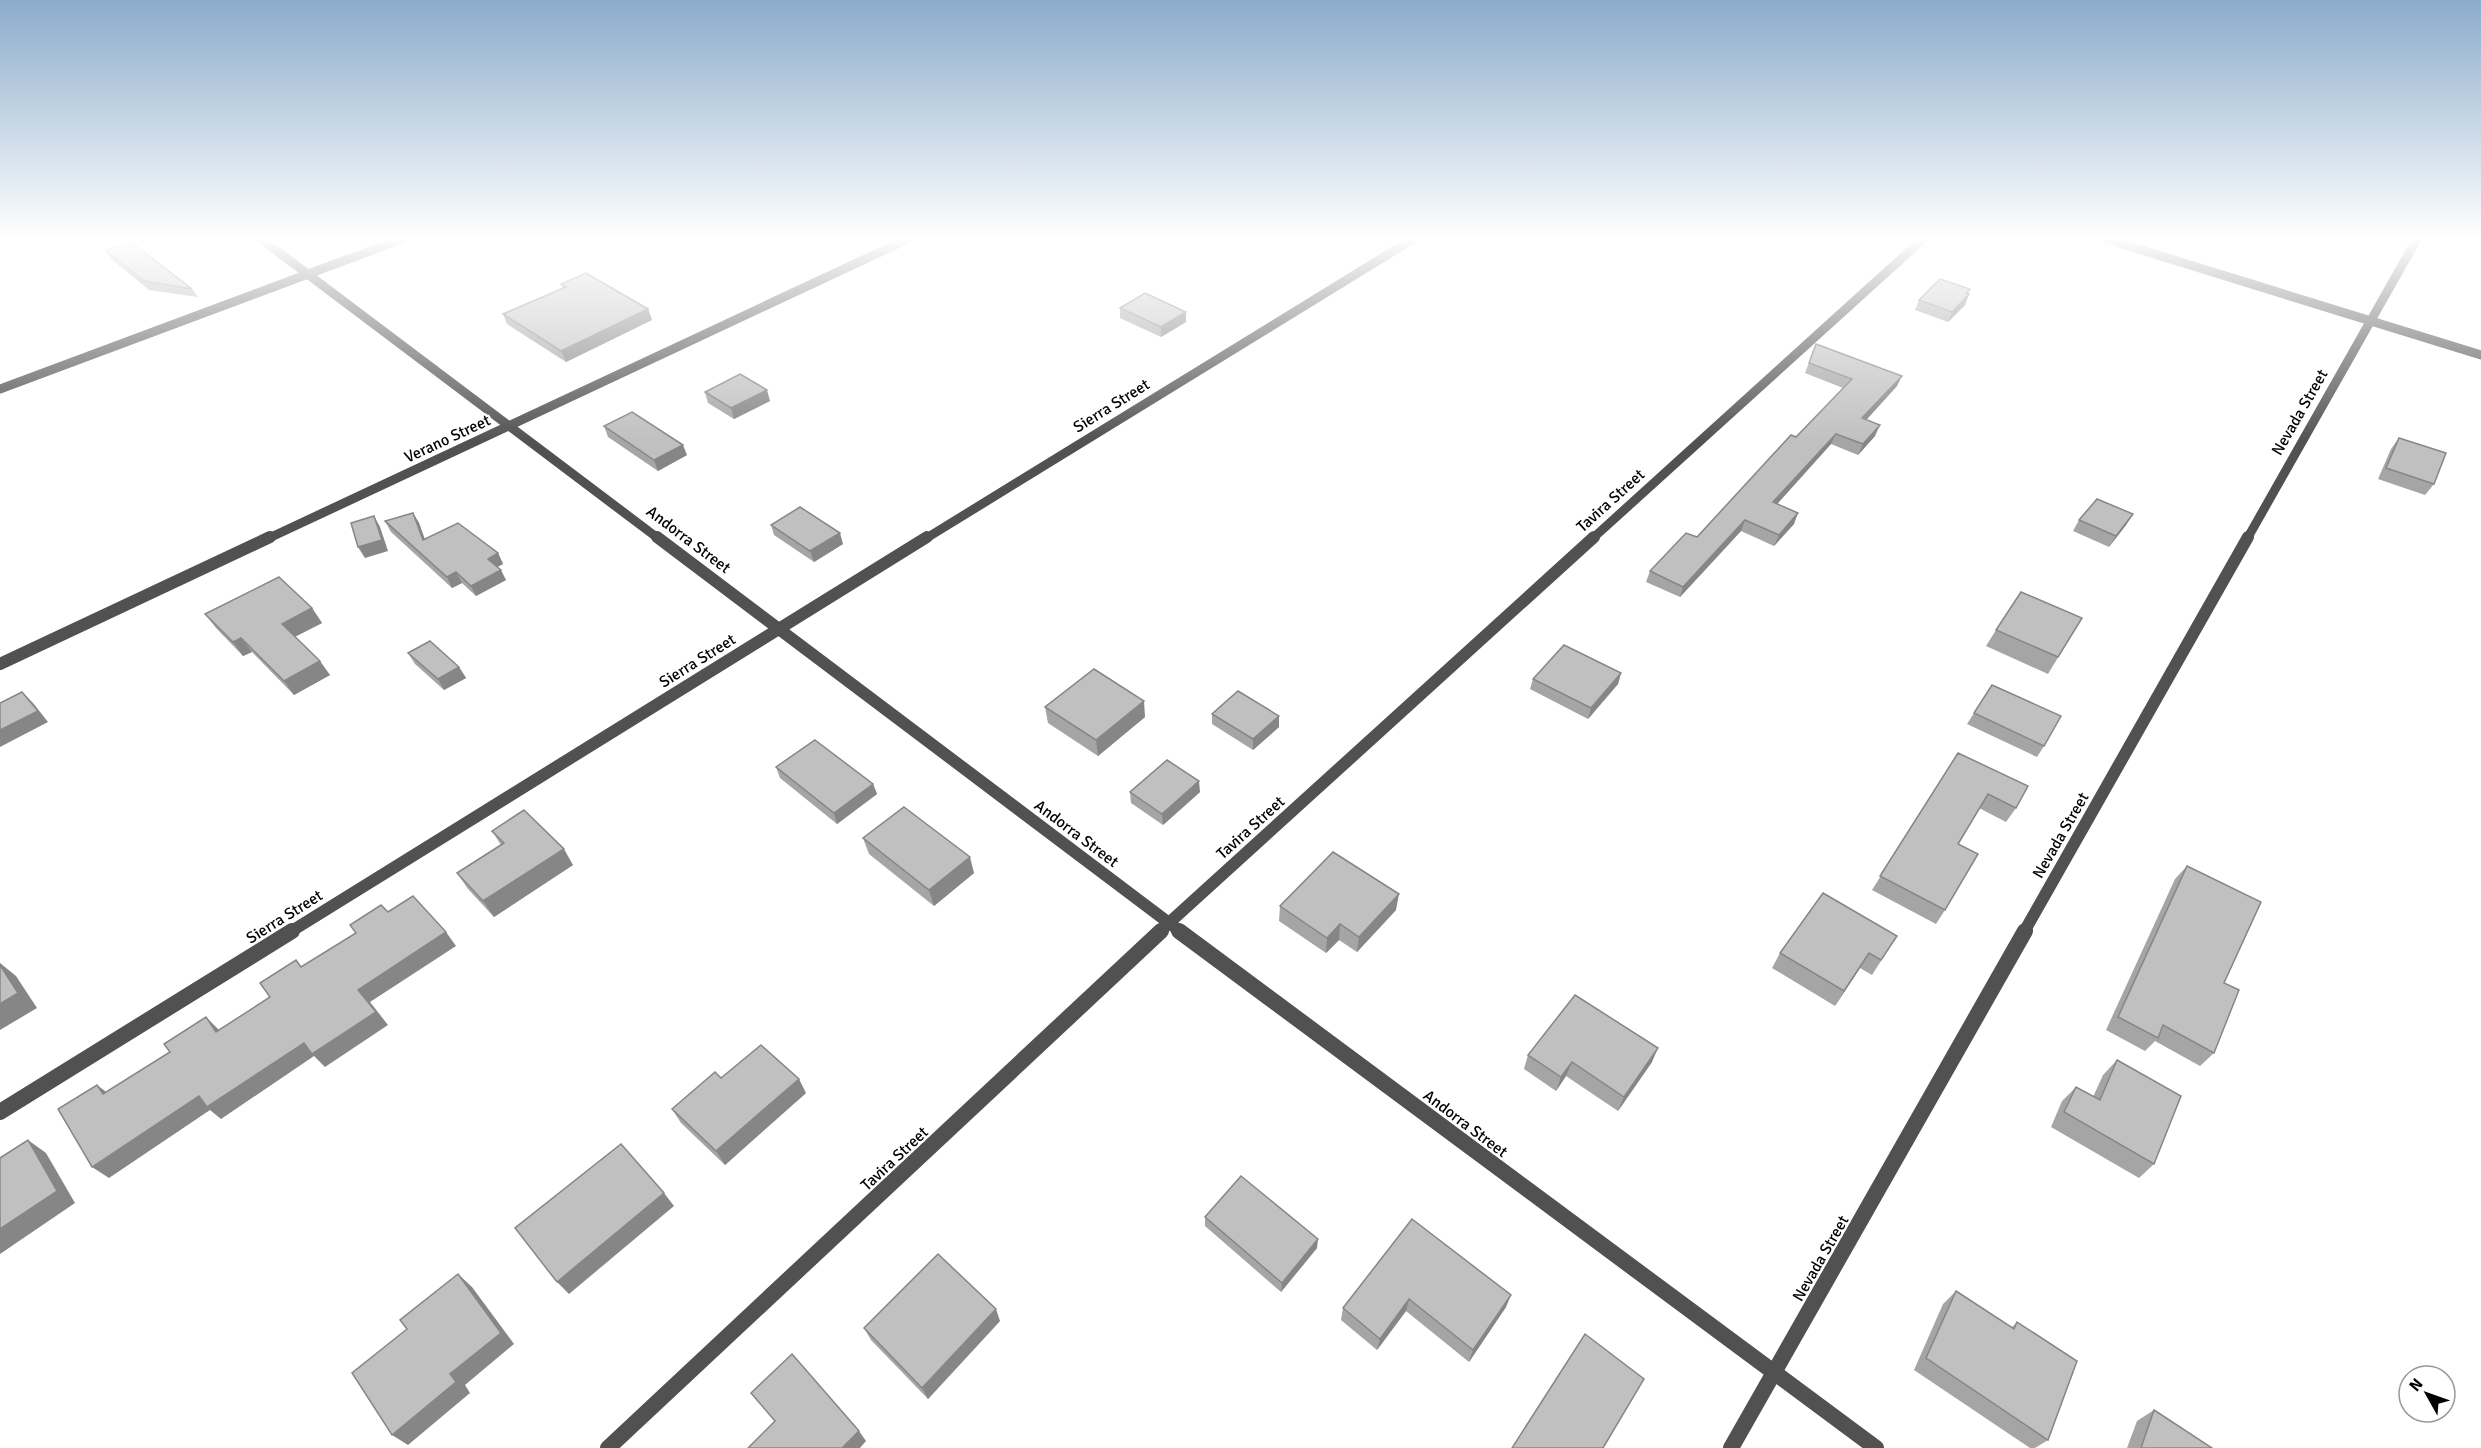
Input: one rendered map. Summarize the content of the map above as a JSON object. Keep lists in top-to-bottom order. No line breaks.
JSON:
{"streets":{"street":["Sierra Street","Nevada Street","Verano Street","Tavira Street","Andorra Street"]},"crossings":[["Sierra Street","Andorra Street"],["Nevada Street","Andorra Street"],["Verano Street","Andorra Street"],["Tavira Street","Andorra Street"]],"north":"top left"}
